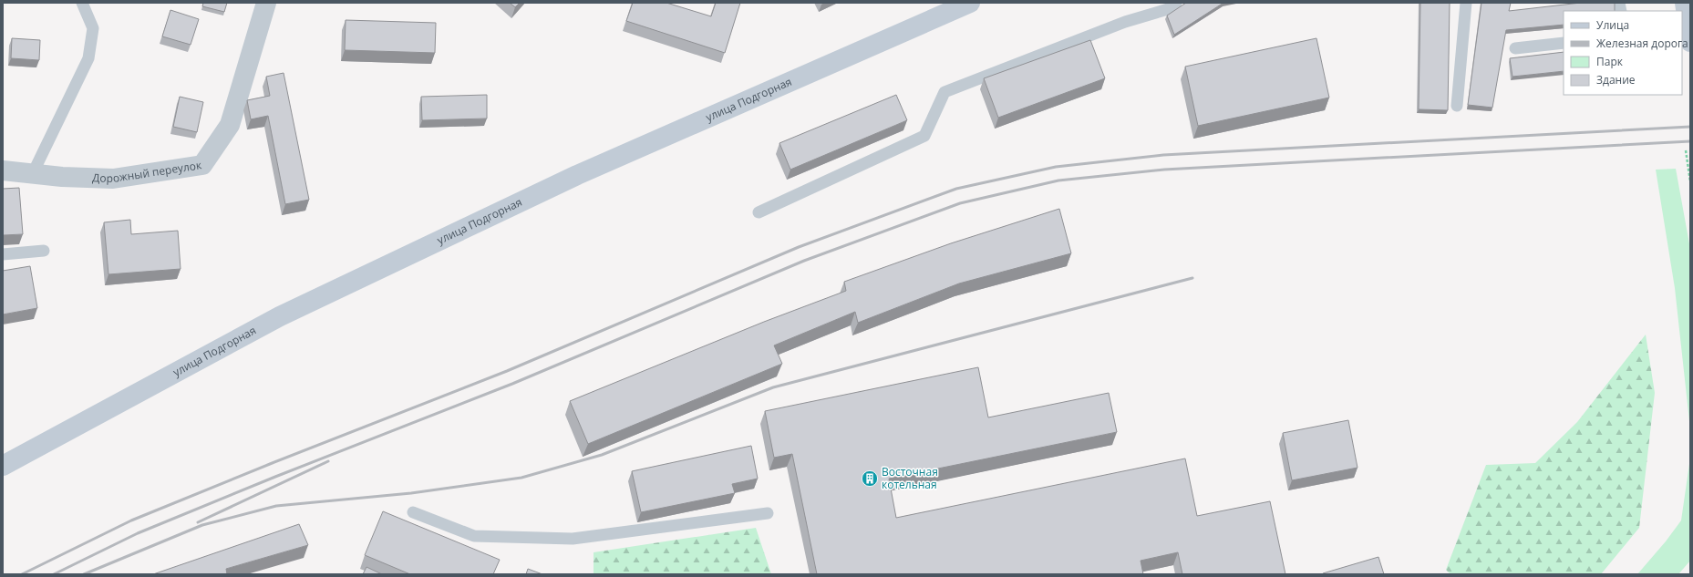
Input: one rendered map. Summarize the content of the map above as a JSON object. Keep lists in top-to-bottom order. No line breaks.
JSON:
{"streets":{"main road":["улица Подгорная"],"street":["Дорожный переулок"]},"places":{"building":["Восточная котельная"]},"legend":["Улица","Железная дорога","Парк","Здание"]}
